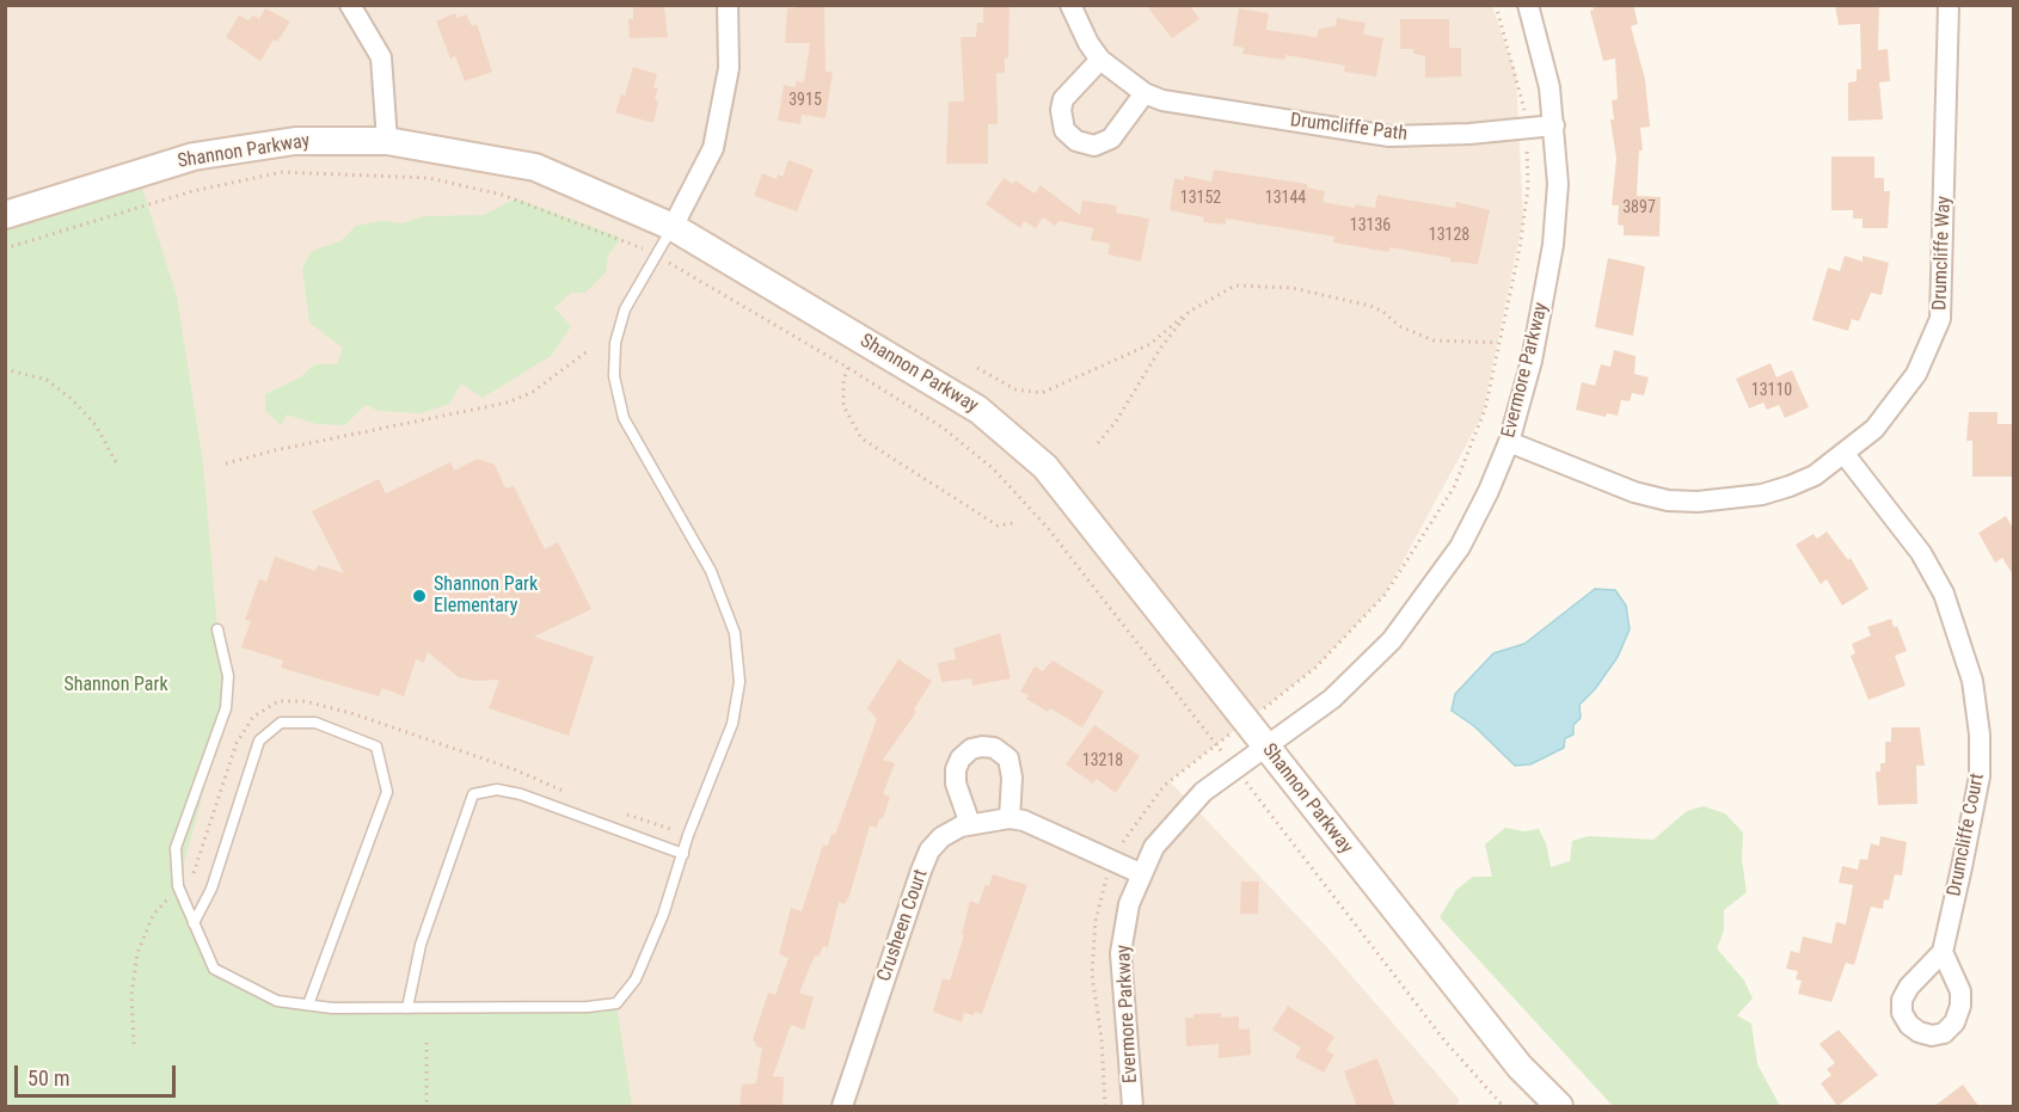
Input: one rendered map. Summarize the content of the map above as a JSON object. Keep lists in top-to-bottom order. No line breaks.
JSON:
{"streets":{"street":["Drumcliffe Path","Shannon Parkway","Drumcliffe Way","Evermore Parkway","Drumcliffe Court","Crusheen Court"]},"crossings":[["Drumcliffe Path","Evermore Parkway"],["Shannon Parkway","Evermore Parkway"],["Drumcliffe Way","Evermore Parkway"],["Drumcliffe Way","Drumcliffe Court"],["Evermore Parkway","Crusheen Court"]],"parks":["Shannon Park"],"places":["Shannon Park Elementary"],"house_numbers":["3915","13152","13144","3897","13136","13128","13110","13218"],"scale_bar":"50 m"}
